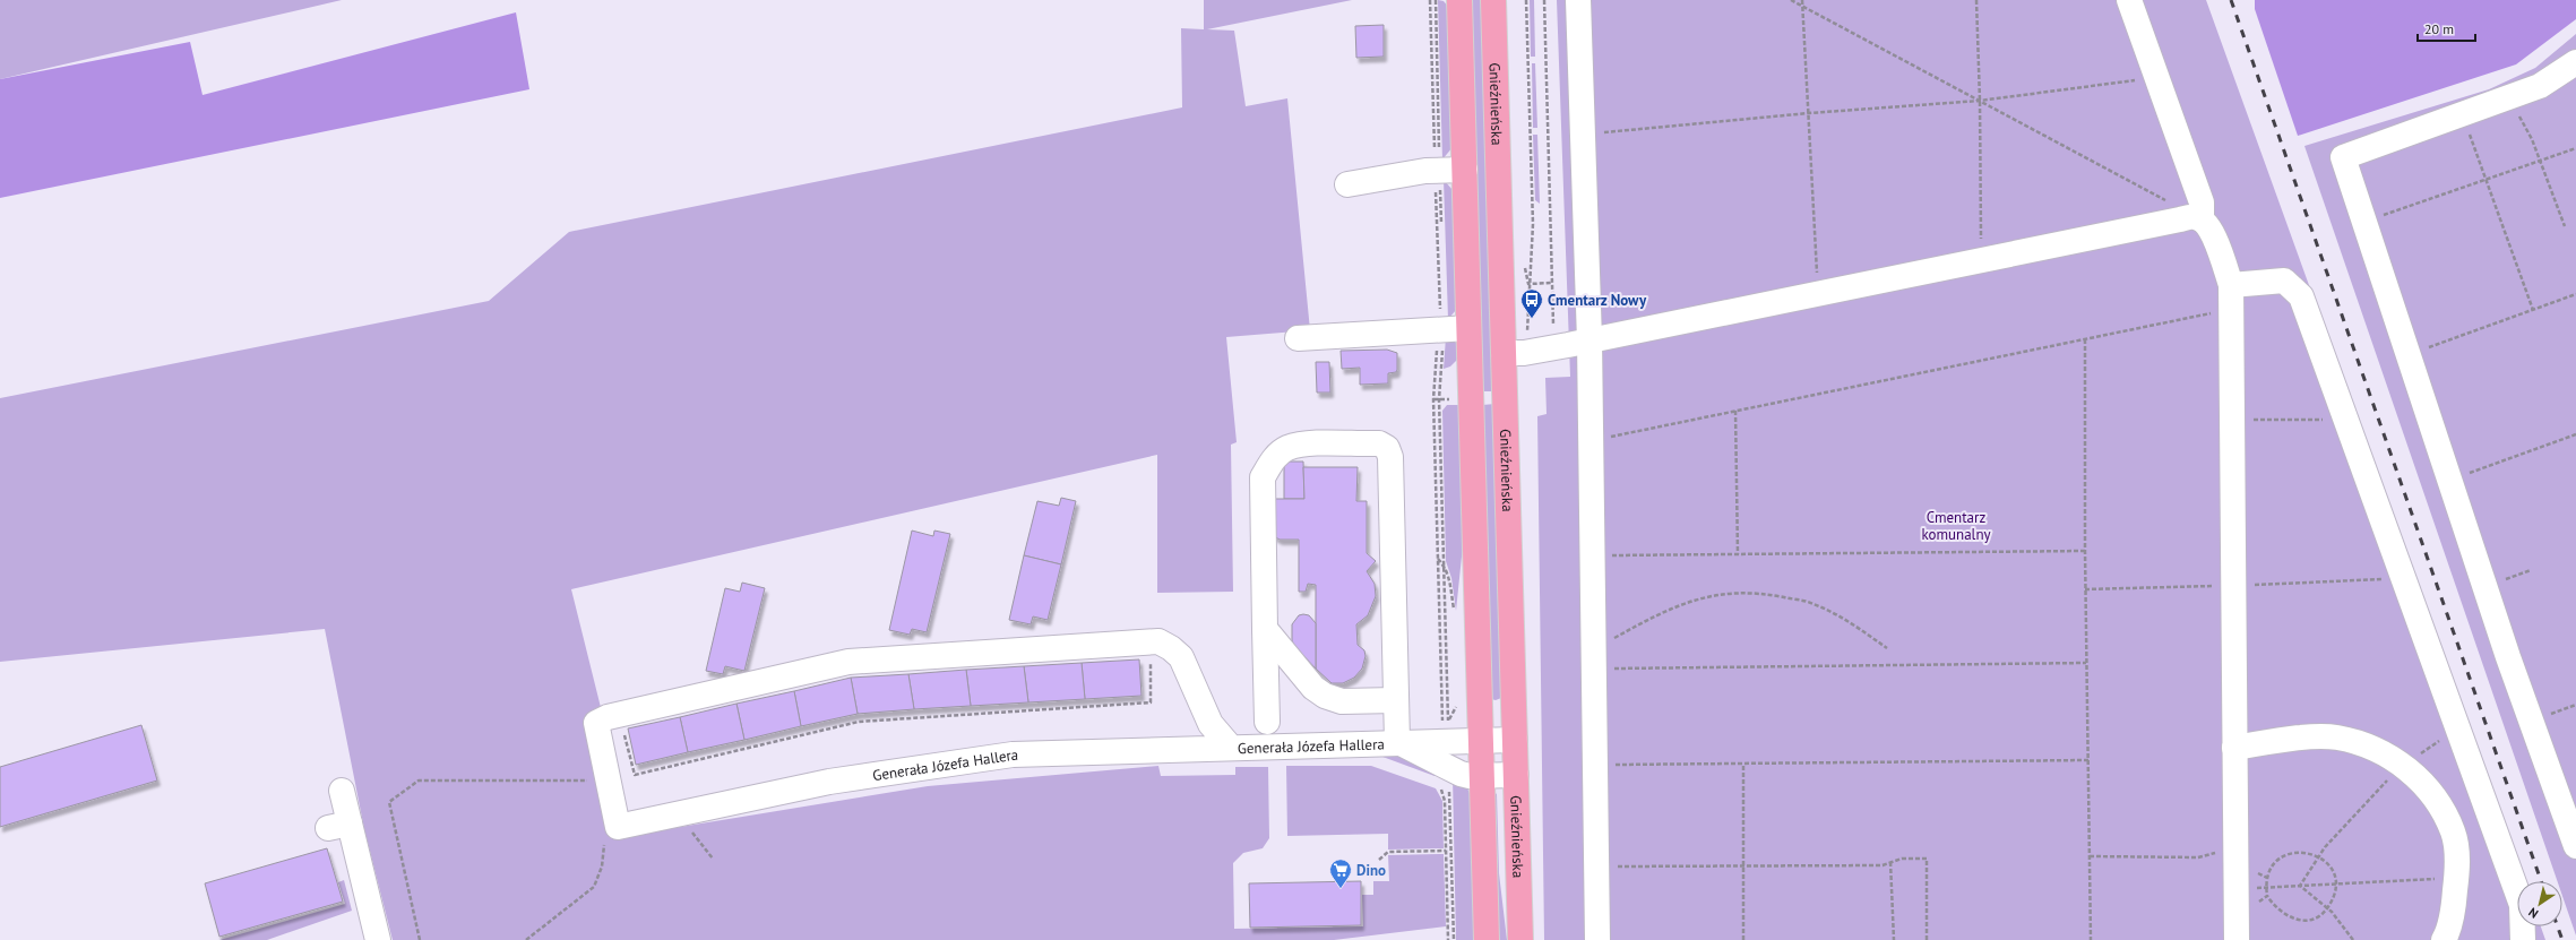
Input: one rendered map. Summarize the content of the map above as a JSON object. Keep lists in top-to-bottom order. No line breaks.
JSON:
{"streets":{"main road":["Gnieźnieńska"],"street":["Generała Józefa Hallera"]},"crossings":[["Gnieźnieńska","Generała Józefa Hallera"]],"parks":["Cmentarz komunalny"],"places":{"bus stop":["Cmentarz Nowy"],"supermarket":["Dino"]},"scale_bar":"20 m","north":"bottom left"}
